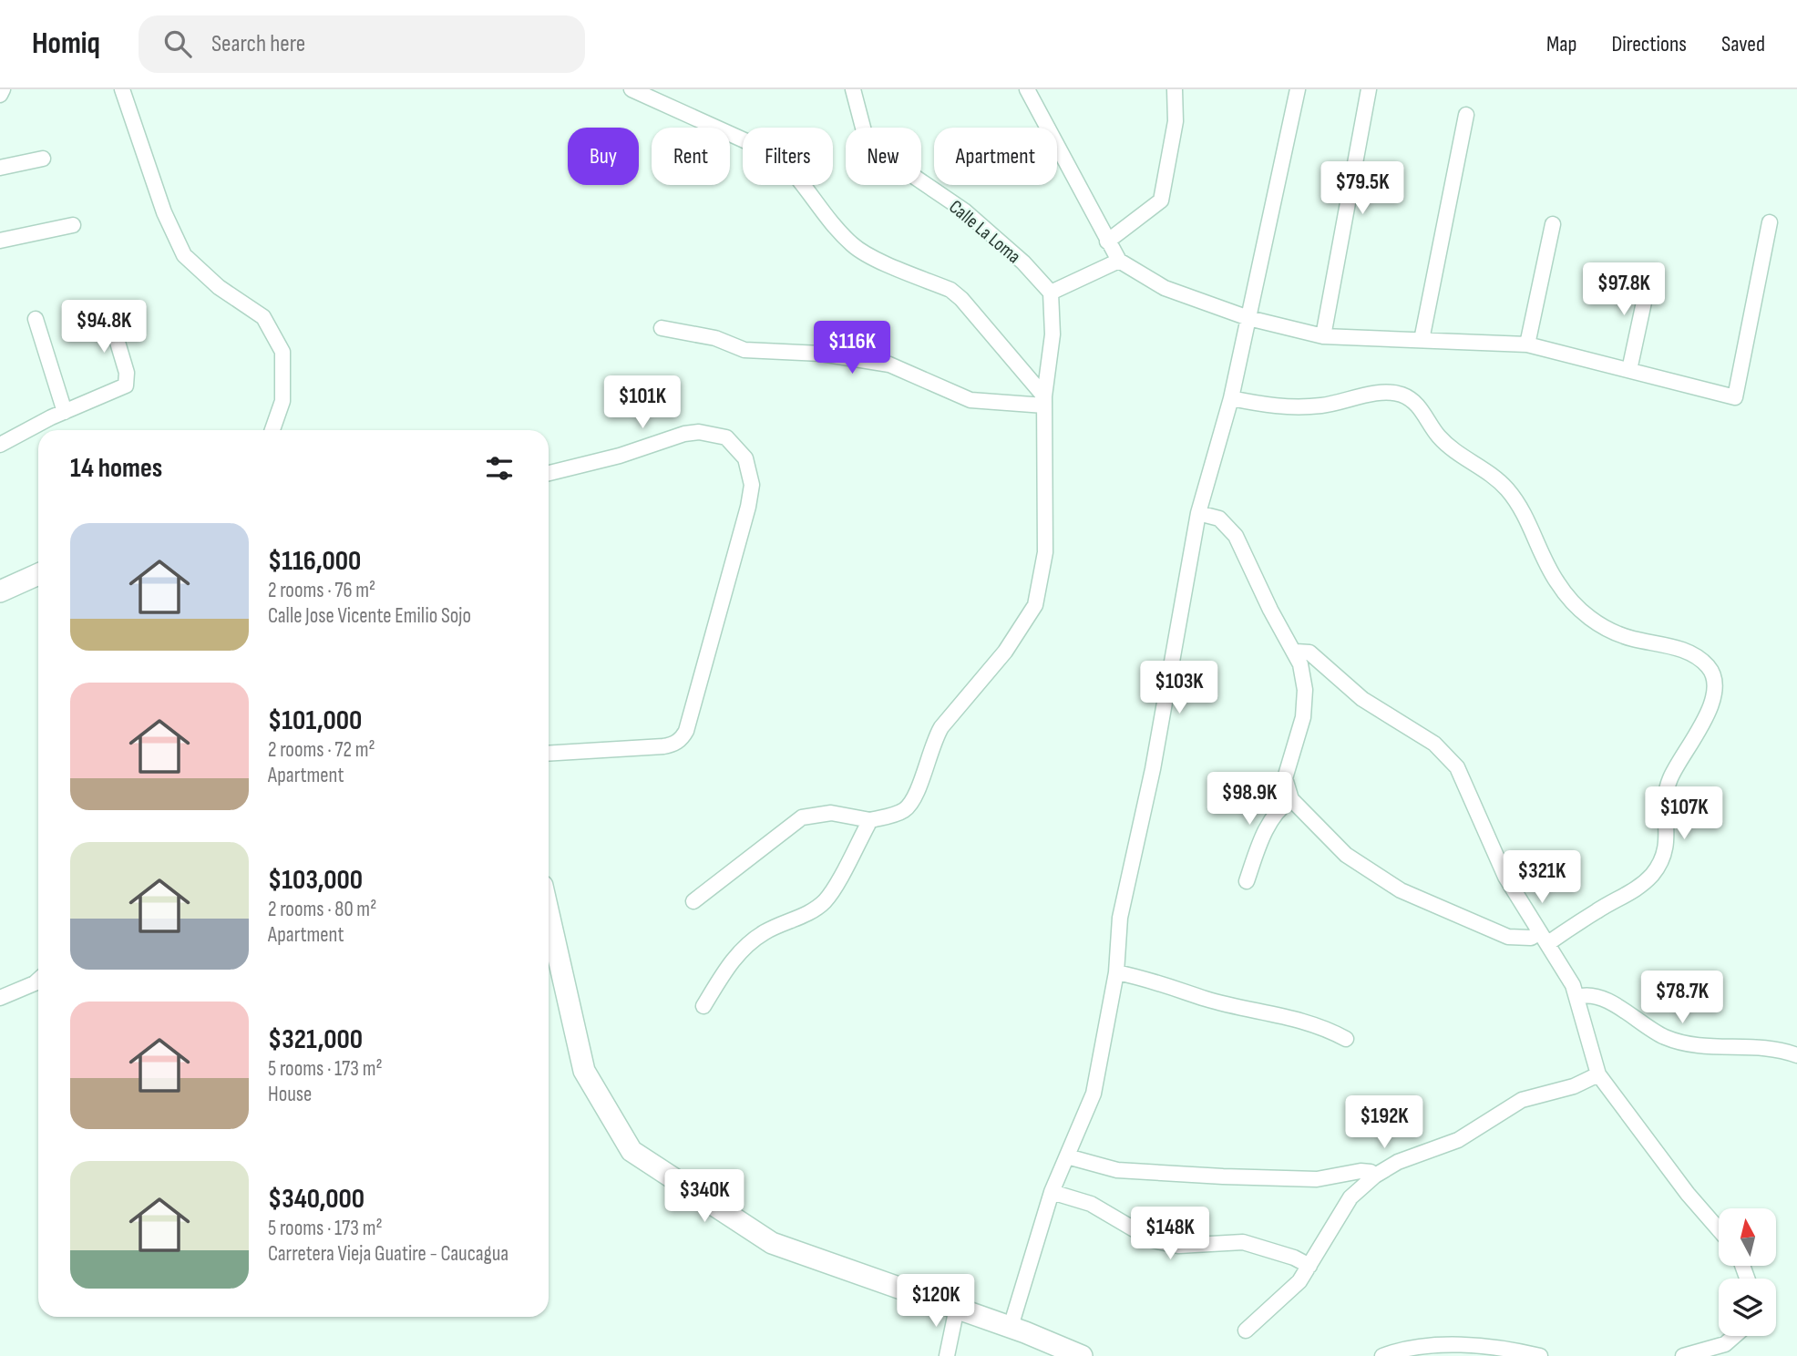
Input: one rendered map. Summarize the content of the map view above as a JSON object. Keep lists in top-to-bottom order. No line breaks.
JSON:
{"streets":{"street":["Calle La Loma"]},"north":"top","page":{"header":"Homiq","search":"Search here","nav":["Map","Directions","Saved"],"chip":["Buy","Rent","Filters","New","Apartment"],"price":["$79.5K","$97.8K","$94.8K","$116K","$101K","$103K","$98.9K","$107K","$321K","$78.7K","$192K","$340K","$148K","$120K"],"heading":"14 homes","list":[{"name":"$116,000","note":"2 rooms · 76 m² · Calle Jose Vicente Emilio Sojo"},{"name":"$101,000","note":"2 rooms · 72 m² · Apartment"},{"name":"$103,000","note":"2 rooms · 80 m² · Apartment"},{"name":"$321,000","note":"5 rooms · 173 m² · House"},{"name":"$340,000","note":"5 rooms · 173 m² · Carretera Vieja Guatire - Caucagua"}]}}
